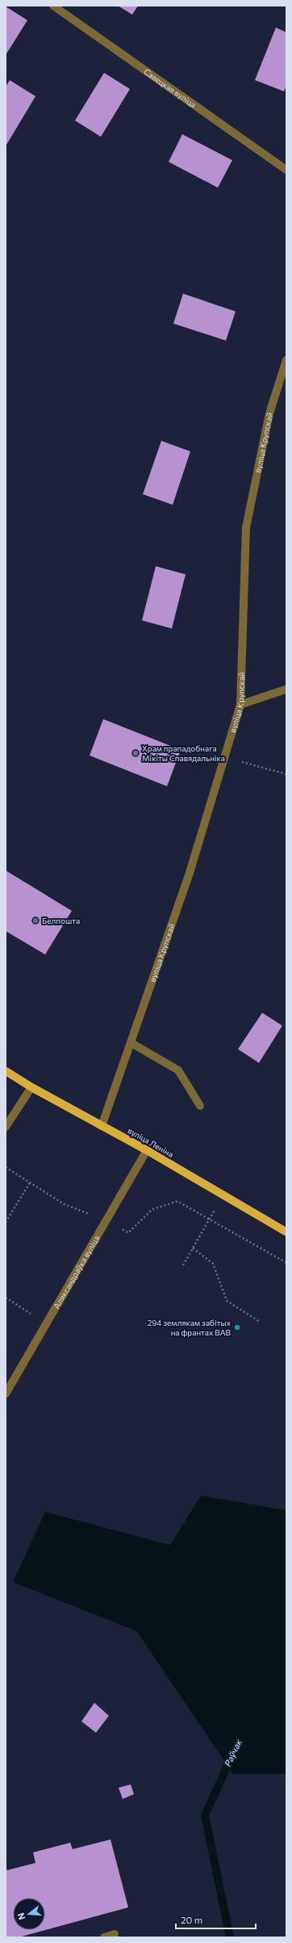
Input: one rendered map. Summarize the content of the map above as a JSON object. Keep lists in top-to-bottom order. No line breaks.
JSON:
{"streets":{"main road":["вуліца Леніна"],"street":["Савецкая вуліца","вуліца Крупскай","Аляксандраўка вуліца"]},"crossings":[["вуліца Крупскай","вуліца Леніна"],["вуліца Леніна","Аляксандраўка вуліца"]],"water":["Раўчак"],"places":["Храм прападобнага Мікіты Спавядальніка","Белпошта","294 землякам забітых на франтах ВАВ"],"scale_bar":"20 m","north":"left"}
